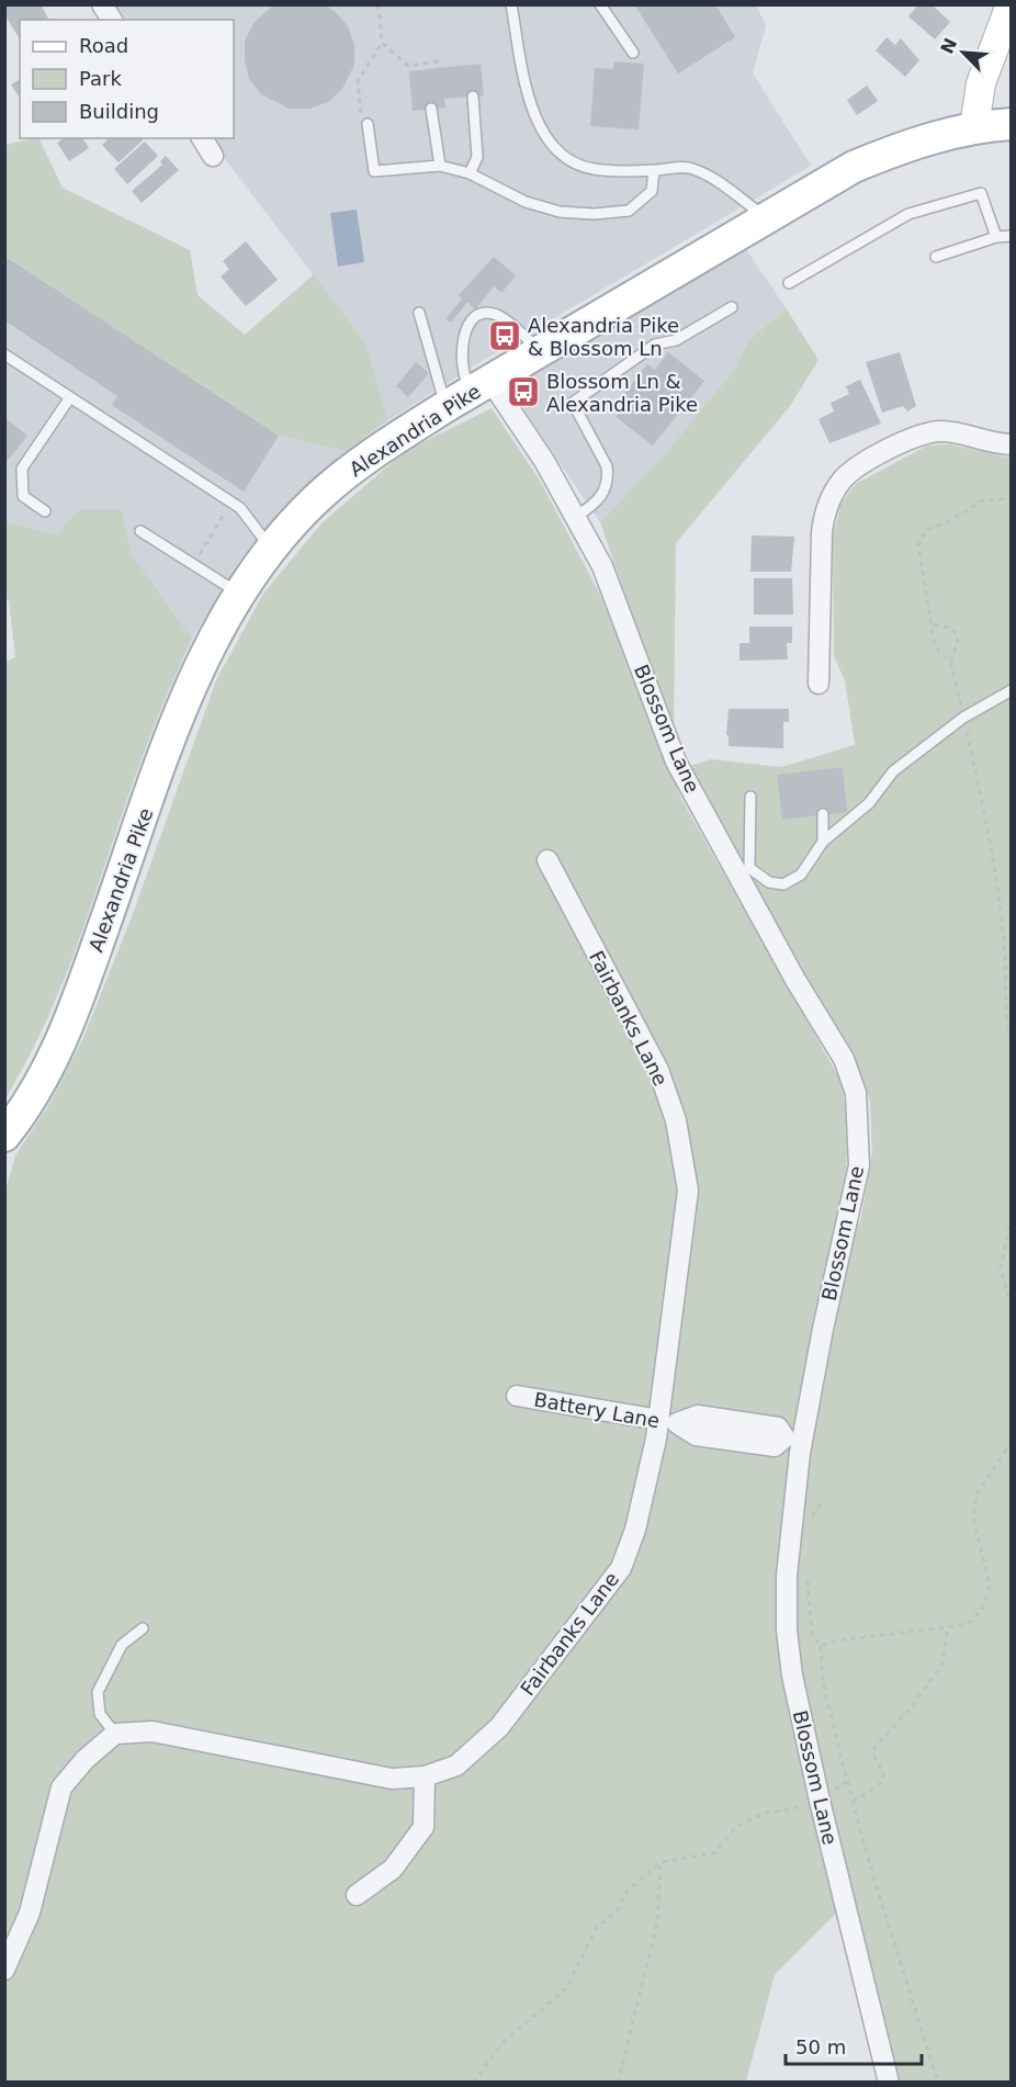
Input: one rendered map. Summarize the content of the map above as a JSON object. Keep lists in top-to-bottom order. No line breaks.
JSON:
{"streets":{"main road":["Alexandria Pike"],"street":["Blossom Lane","Fairbanks Lane","Battery Lane"]},"crossings":[["Alexandria Pike","Blossom Lane"],["Blossom Lane","Battery Lane"],["Fairbanks Lane","Battery Lane"]],"places":{"bus stop":["Alexandria Pike & Blossom Ln","Blossom Ln & Alexandria Pike"]},"legend":["Road","Park","Building"],"scale_bar":"50 m","north":"top left"}
